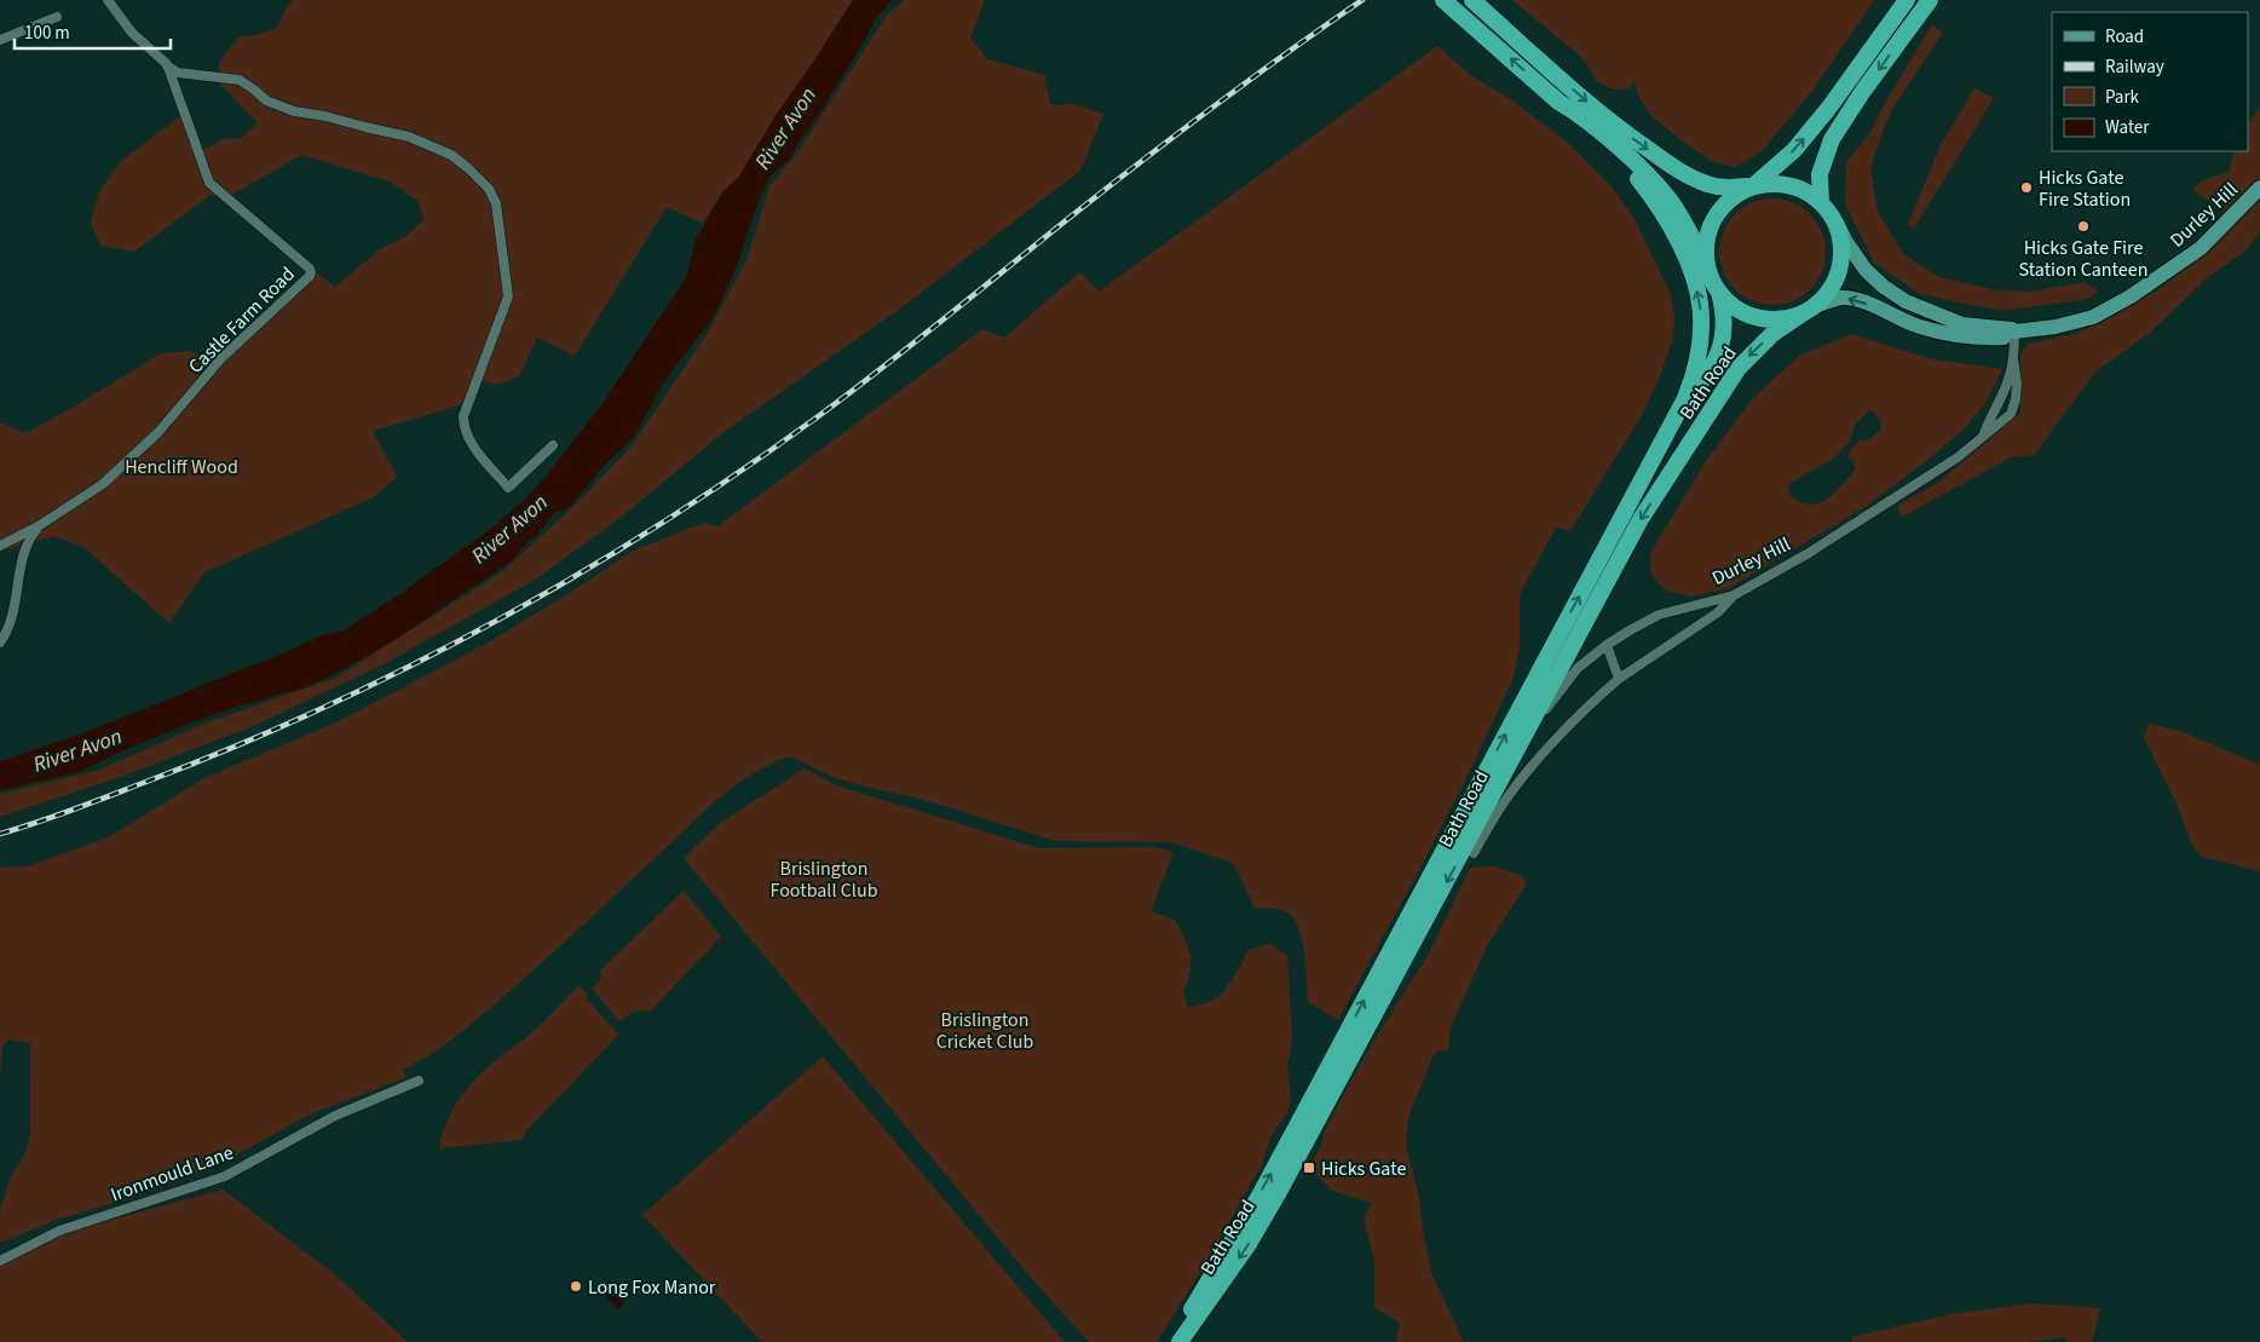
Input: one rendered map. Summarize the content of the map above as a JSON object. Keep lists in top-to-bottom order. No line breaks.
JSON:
{"streets":{"highway":["Bath Road"],"main road":["Durley Hill"],"street":["Castle Farm Road","Ironmould Lane"]},"crossings":[["Durley Hill","Bath Road"]],"water":["River Avon"],"parks":["Hencliff Wood","Brislington Football Club","Brislington Cricket Club"],"places":{"other":["Hicks Gate Fire Station","Hicks Gate Fire Station Canteen","Long Fox Manor"],"transit":["Hicks Gate"]},"legend":["Road","Railway","Park","Water"],"scale_bar":"100 m"}
